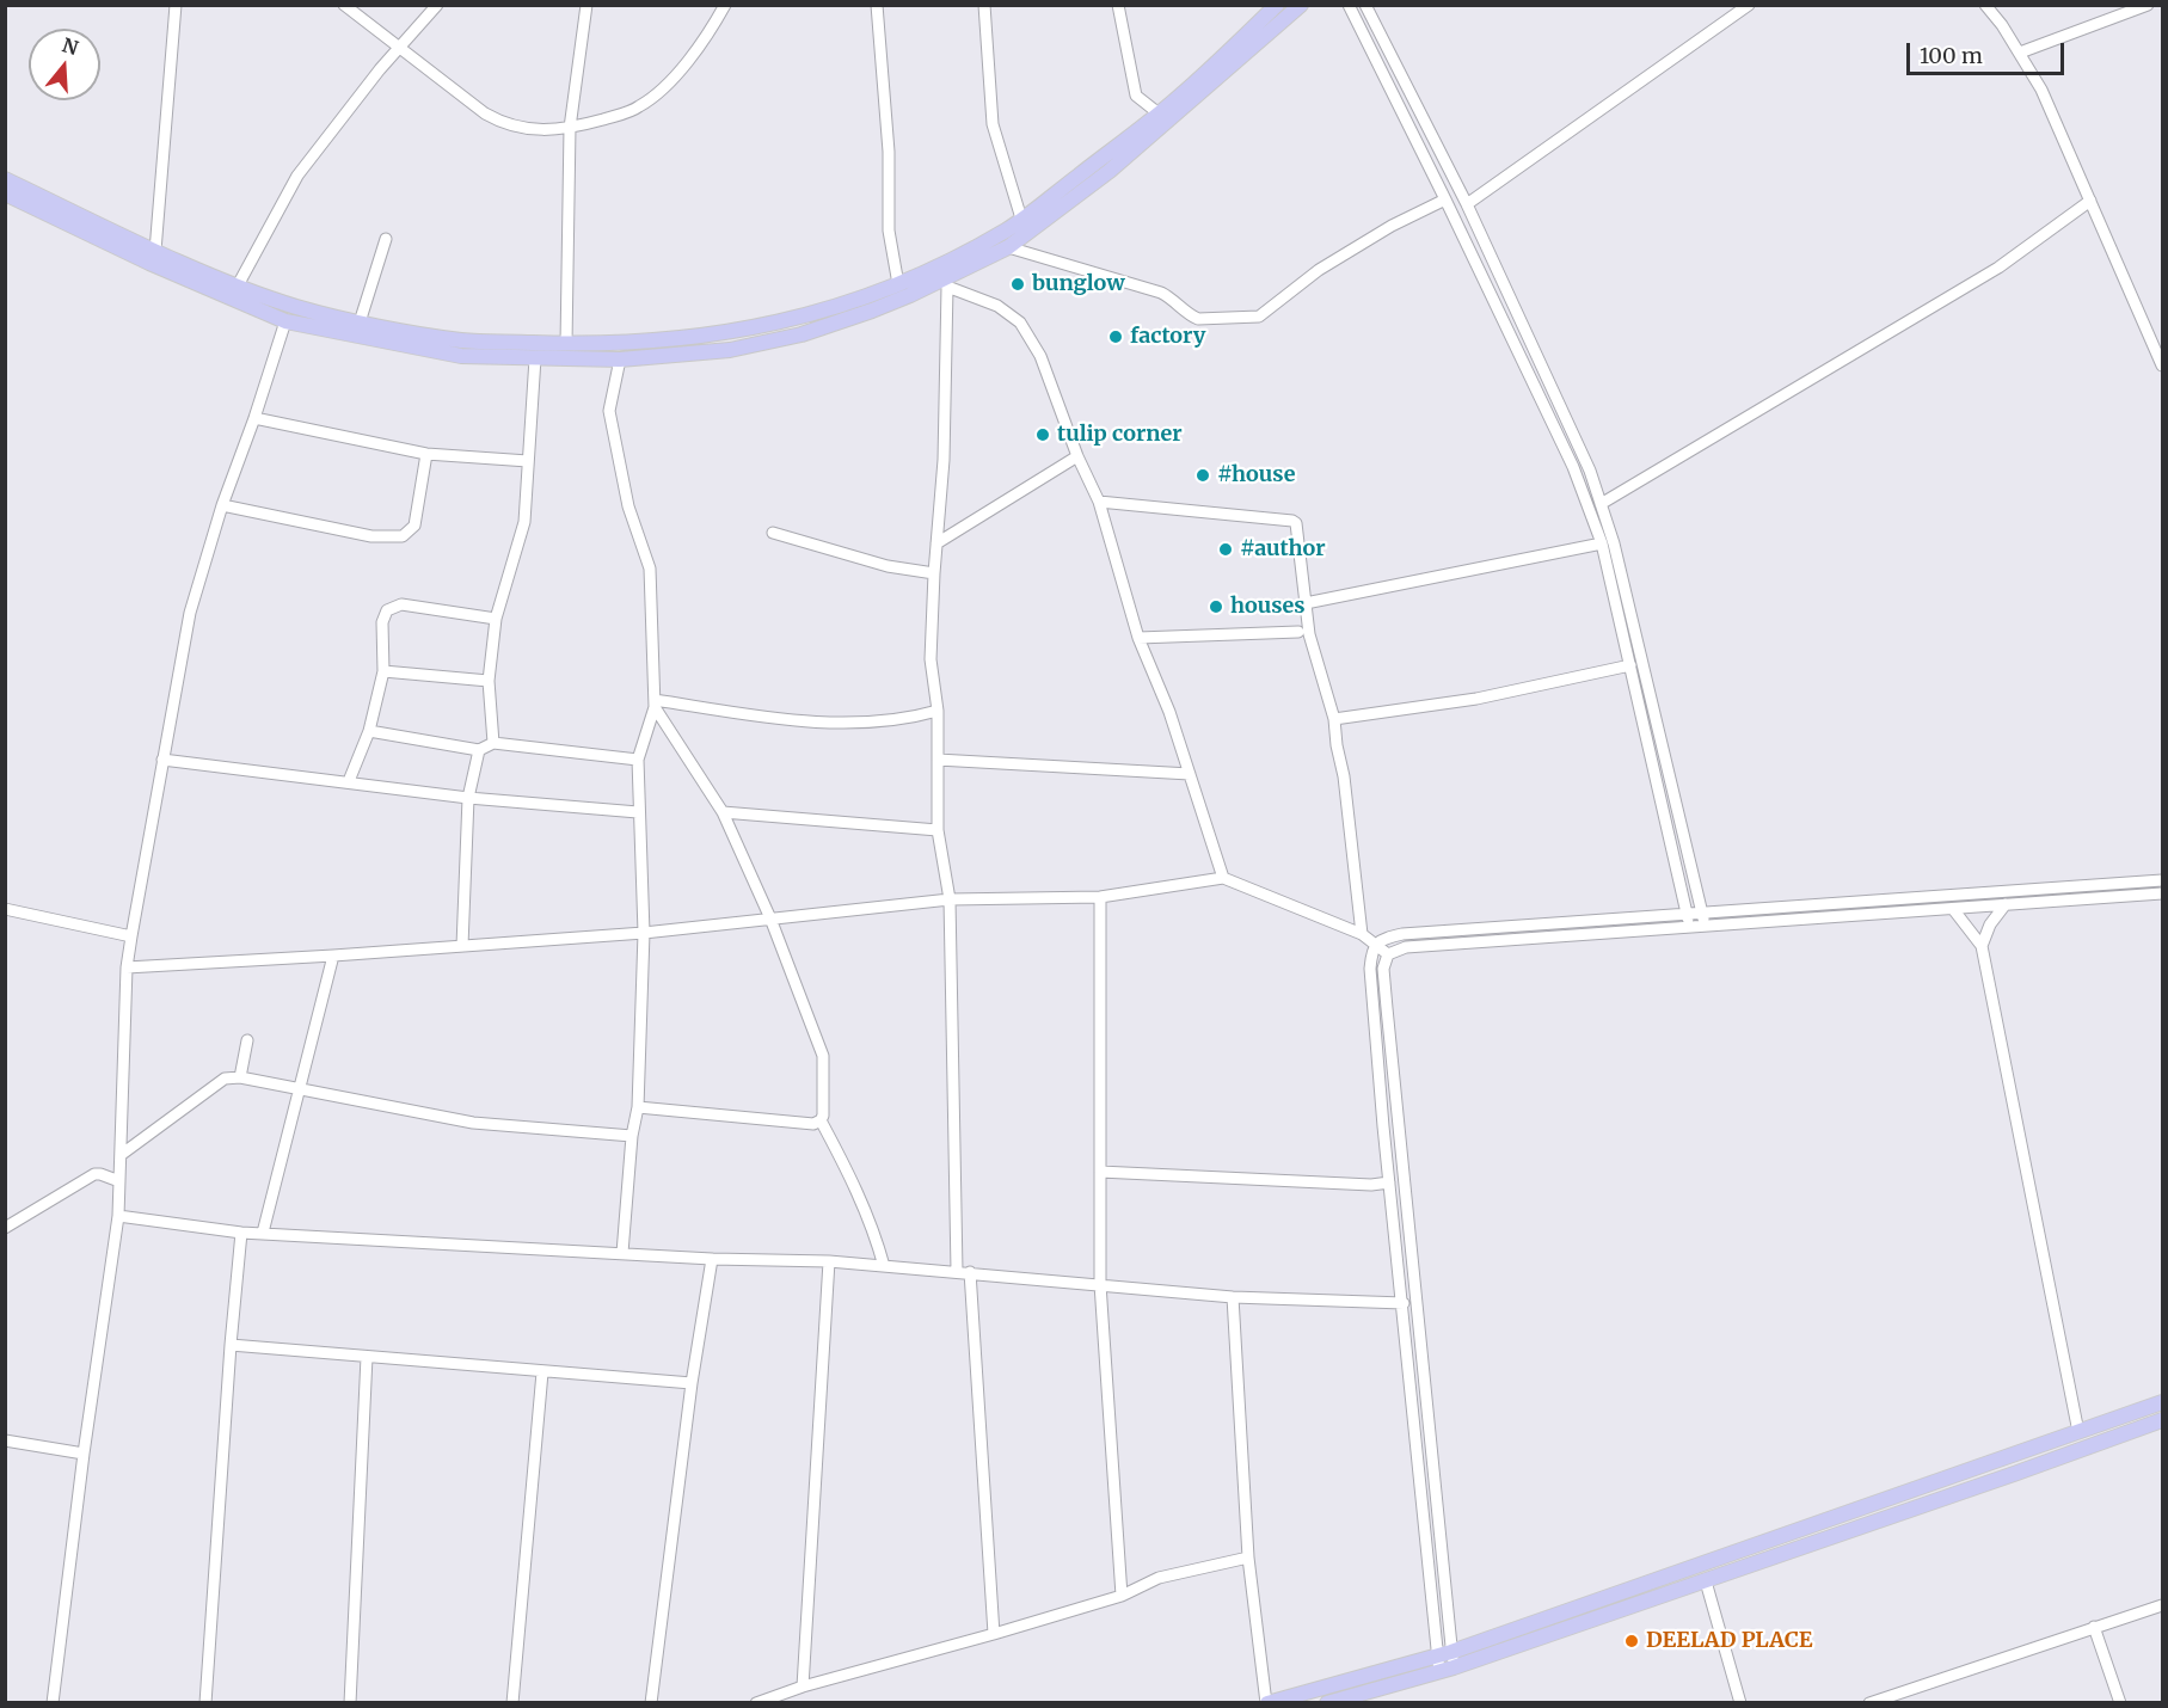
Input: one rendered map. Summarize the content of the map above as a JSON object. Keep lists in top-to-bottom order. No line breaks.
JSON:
{"places":["bunglow","factory","tulip corner","#house","#author","houses","DEELAD PLACE"],"scale_bar":"100 m","north":"top"}
